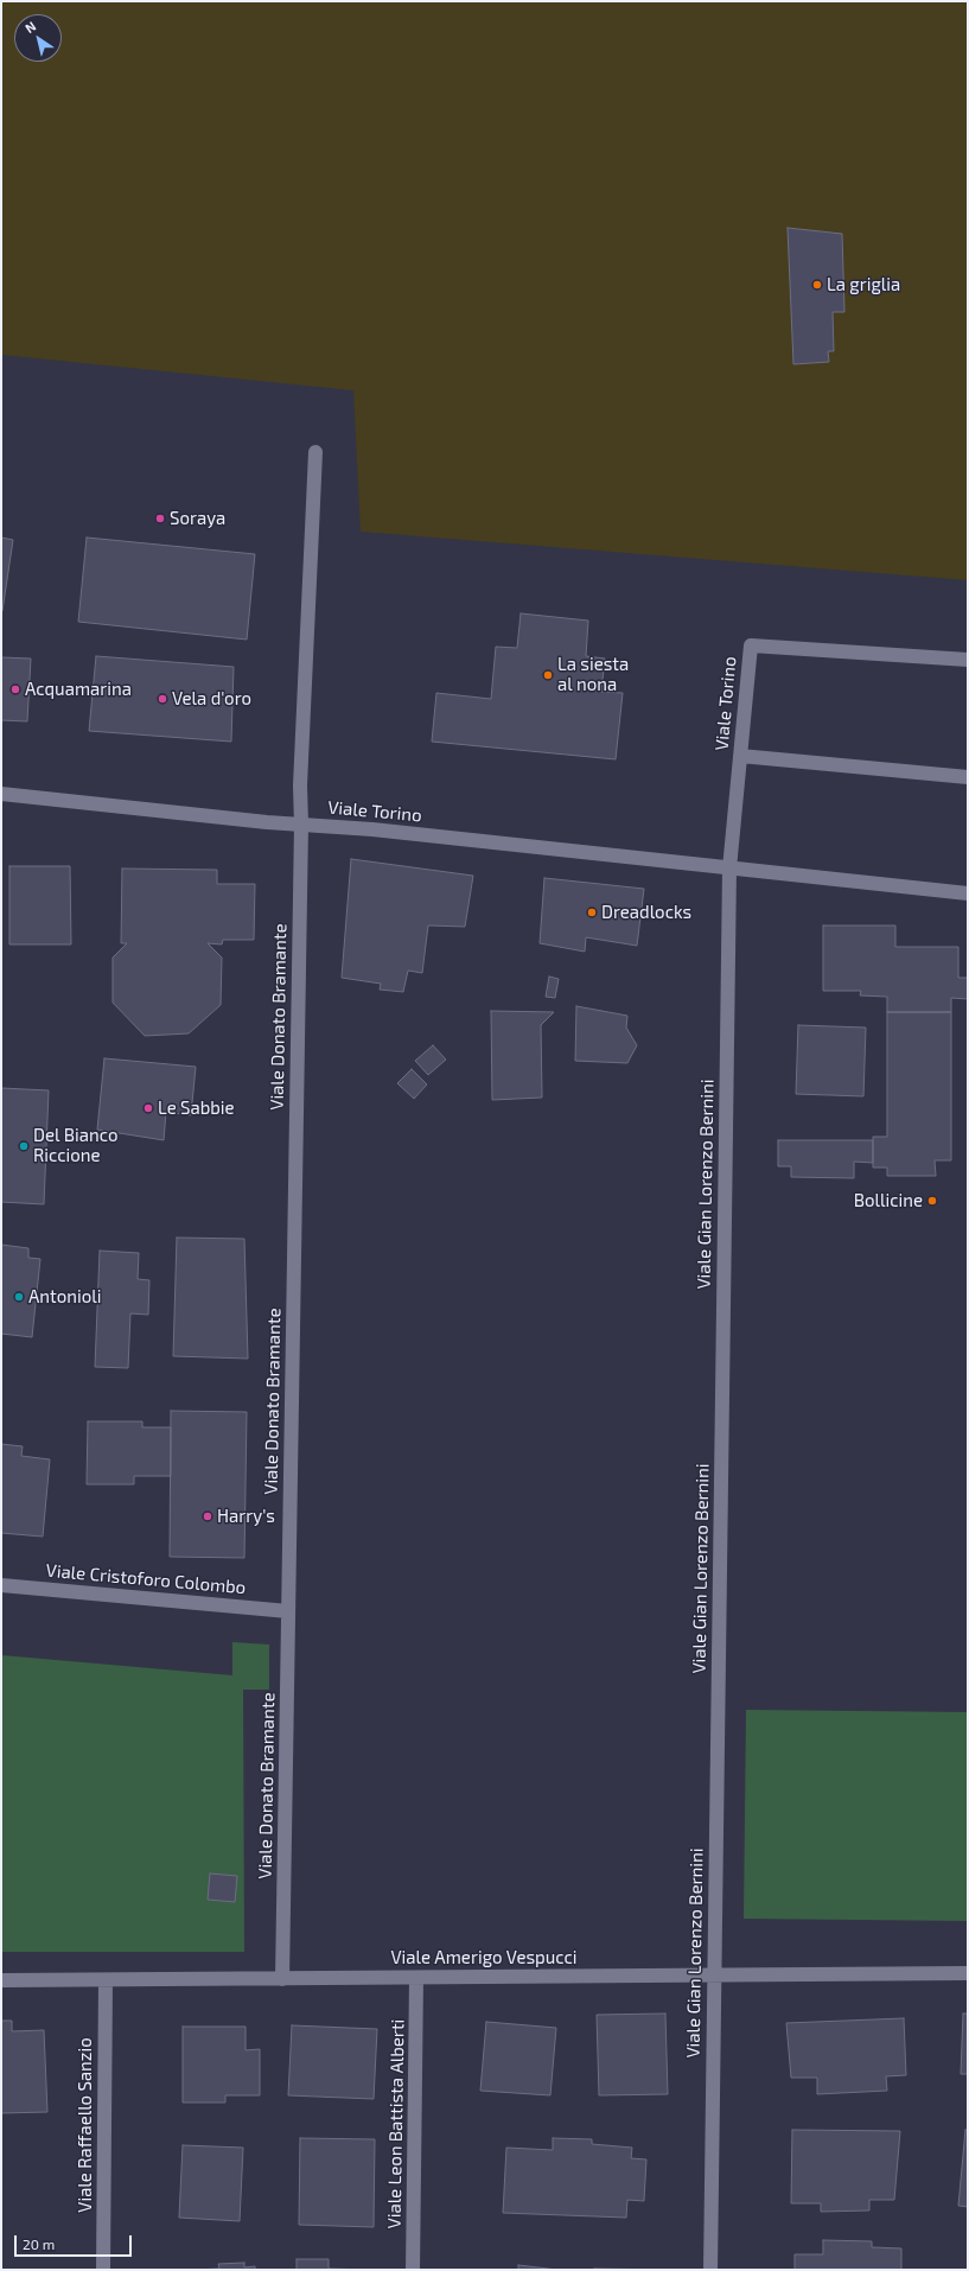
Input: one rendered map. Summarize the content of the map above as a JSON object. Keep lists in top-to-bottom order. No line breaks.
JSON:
{"streets":{"street":["Viale Torino","Viale Donato Bramante","Viale Gian Lorenzo Bernini","Viale Cristoforo Colombo","Viale Amerigo Vespucci","Viale Leon Battista Alberti","Viale Raffaello Sanzio"]},"crossings":[["Viale Torino","Viale Donato Bramante"],["Viale Torino","Viale Gian Lorenzo Bernini"],["Viale Donato Bramante","Viale Cristoforo Colombo"],["Viale Donato Bramante","Viale Amerigo Vespucci"],["Viale Gian Lorenzo Bernini","Viale Amerigo Vespucci"],["Viale Amerigo Vespucci","Viale Leon Battista Alberti"],["Viale Amerigo Vespucci","Viale Raffaello Sanzio"]],"places":["La griglia","Soraya","La siesta al nona","Acquamarina","Vela d'oro","Dreadlocks","Le Sabbie","Del Bianco Riccione","Bollicine","Antonioli","Harry's"],"scale_bar":"20 m","north":"top left"}
